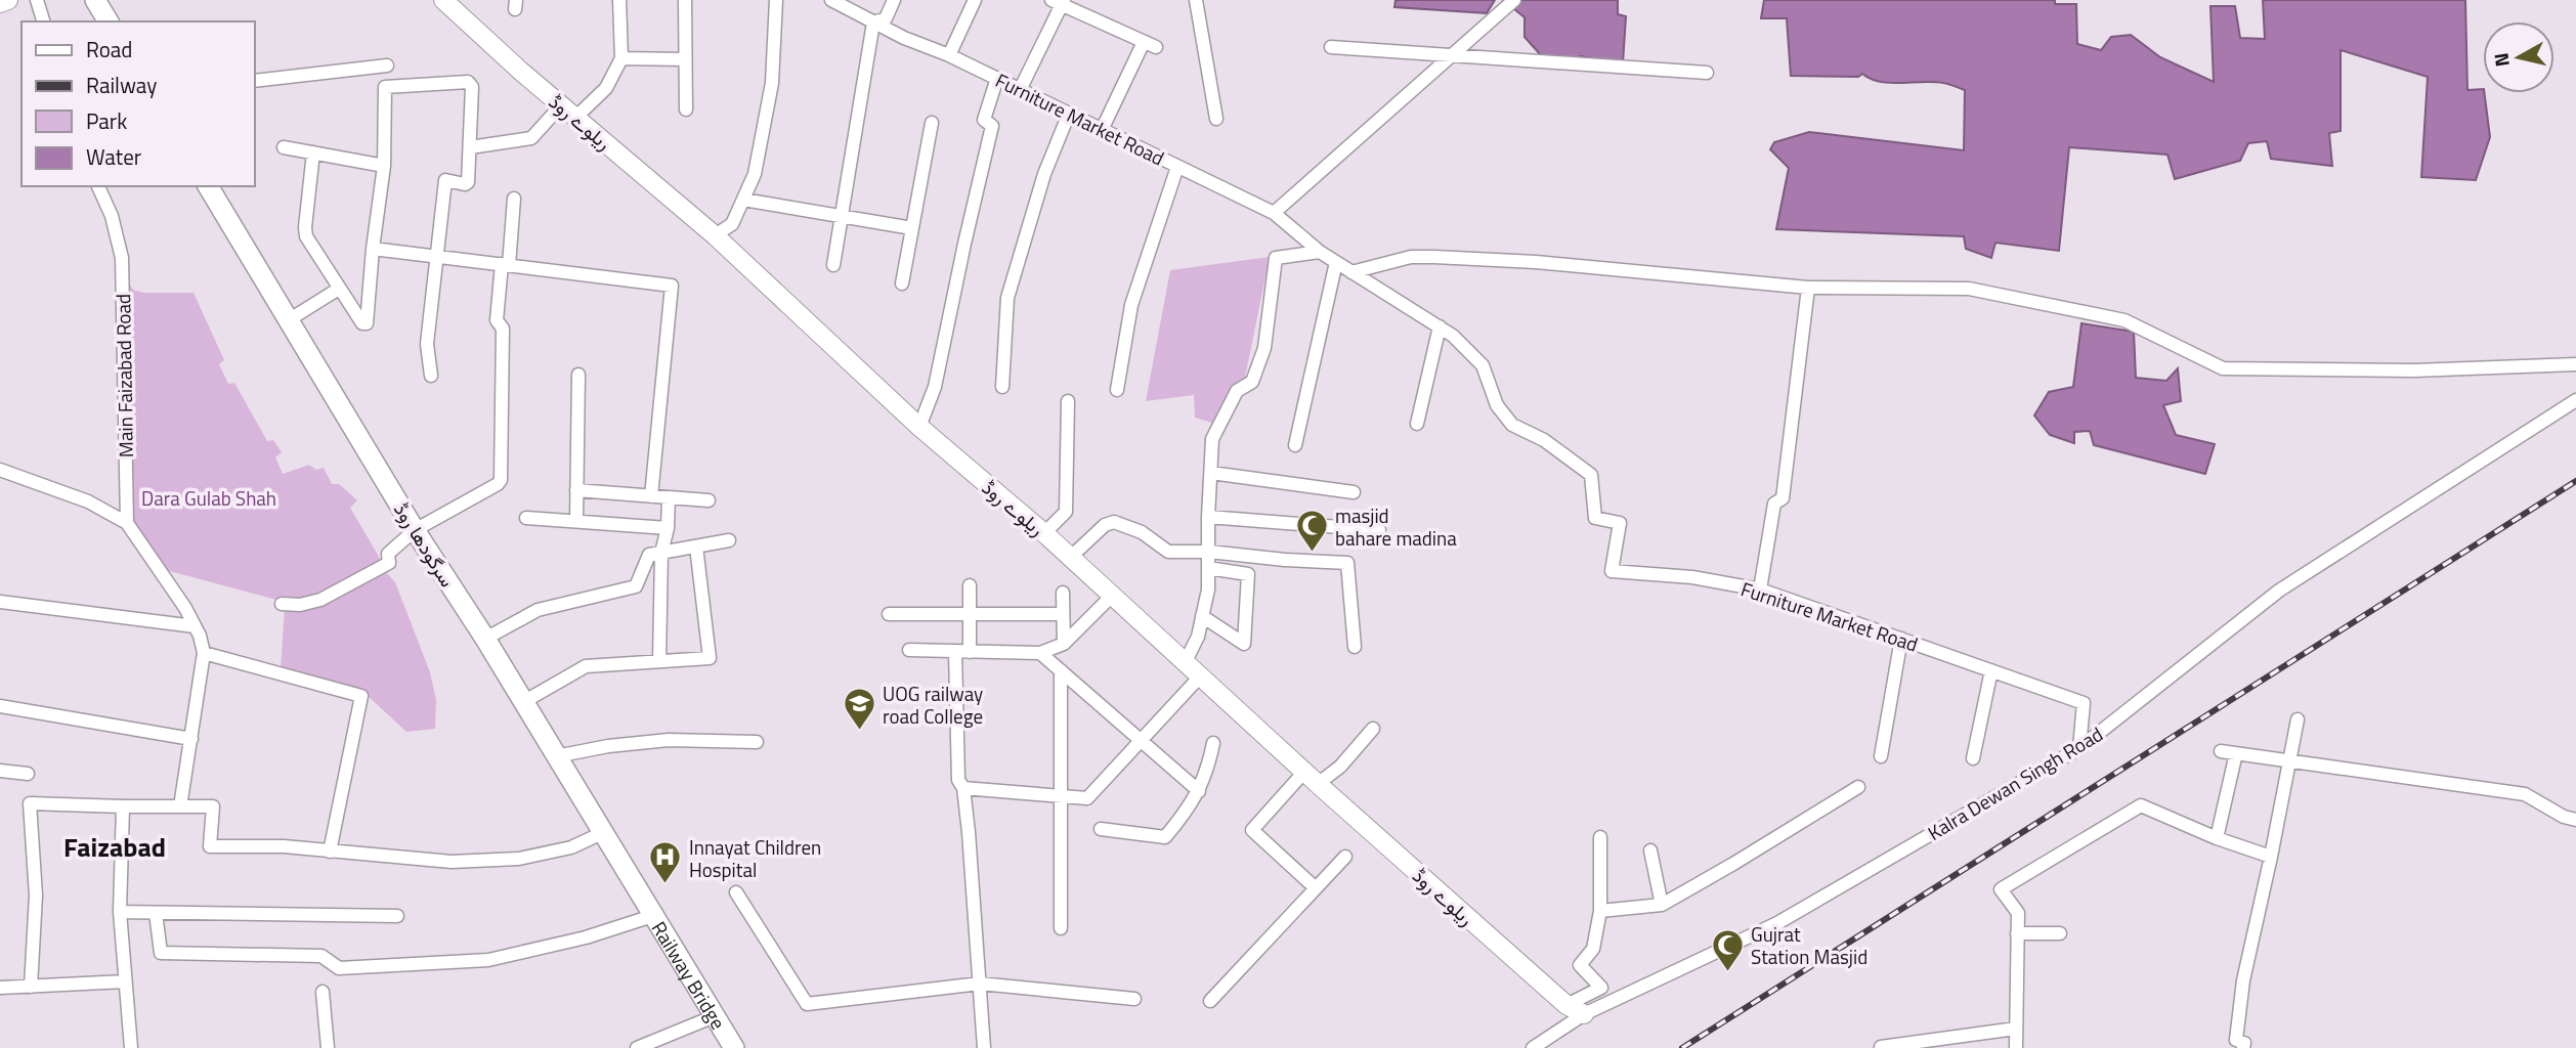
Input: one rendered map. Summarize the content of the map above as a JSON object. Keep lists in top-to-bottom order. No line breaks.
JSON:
{"streets":{"main road":["سرگودھا روڈ","Railway Bridge"],"street":["Furniture Market Road","ریلوے روڈ","Main Faizabad Road","Kalra Dewan Singh Road"]},"crossings":[["Furniture Market Road","Kalra Dewan Singh Road"],["ریلوے روڈ","Kalra Dewan Singh Road"],["سرگودھا روڈ","Railway Bridge"]],"districts":["Faizabad"],"parks":["Dara Gulab Shah"],"places":{"mosque":["masjid bahare madina","Gujrat Station Masjid"],"school or university":["UOG railway road College"],"hospital":["Innayat Children Hospital"]},"legend":["Road","Railway","Park","Water"],"north":"left"}
